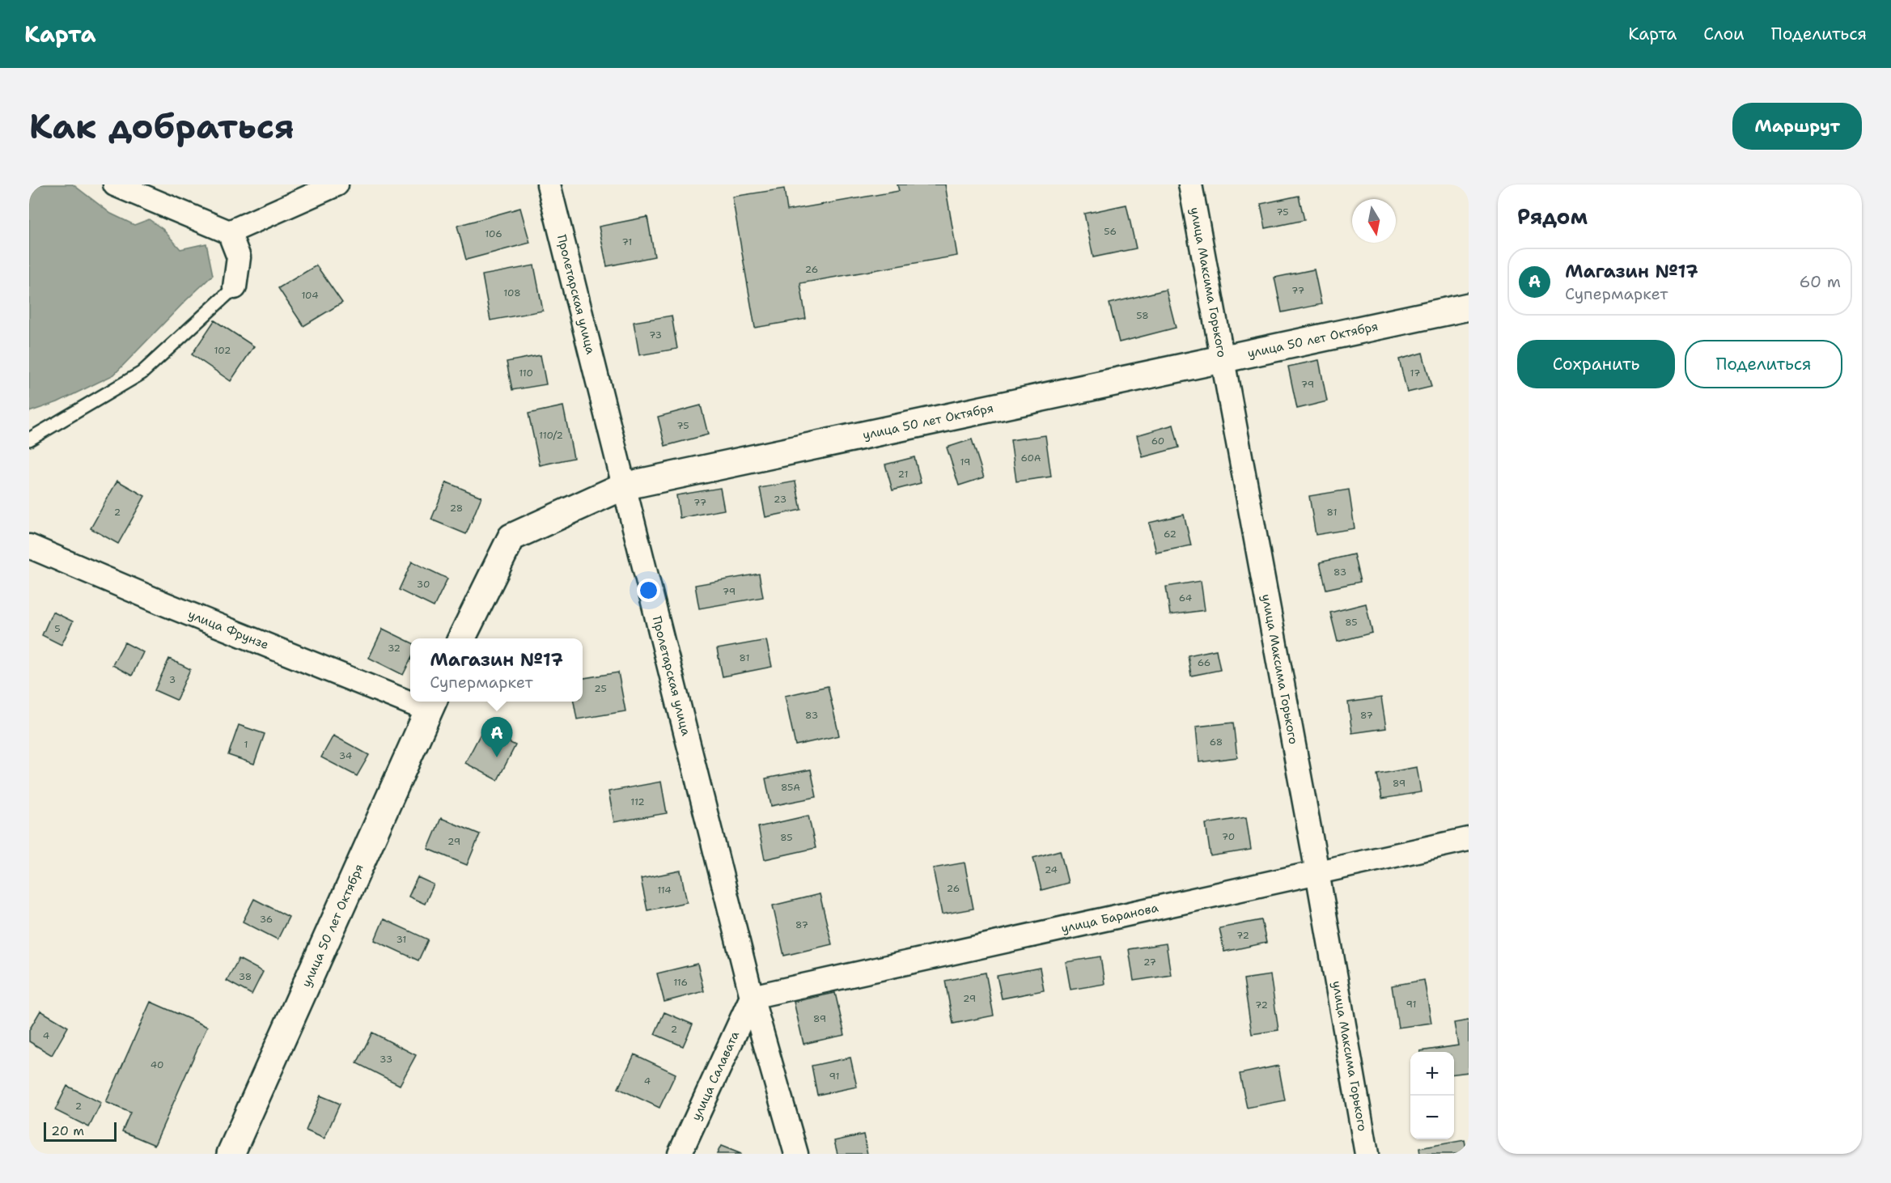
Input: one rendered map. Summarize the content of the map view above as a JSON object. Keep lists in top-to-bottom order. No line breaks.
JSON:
{"streets":{"main road":["улица 50 лет Октября"],"street":["улица Максима Горького","Пролетарская улица","улица Фрунзе","улица Баранова","улица Салавата"]},"crossings":[["улица Максима Горького","улица 50 лет Октября"],["улица Максима Горького","улица Баранова"],["Пролетарская улица","улица 50 лет Октября"],["Пролетарская улица","улица Баранова"],["Пролетарская улица","улица Салавата"],["улица Баранова","улица Салавата"]],"house_numbers":["75","56","106","71","26","77","108","104","58","73","102","110","17","79","75","110/2","60","60А","19","21","23","77","28","2","81","62","83","30","79","64","85","5","32","81","66","3","25","83","87","68","1","34","89","85А","112","70","85","29","24","26","114","36","87","72","31","27","38","116","29","91","72","89","2","4","33","40","91","4","2"],"scale_bar":"20 m","north":"bottom","page":{"header":"Карта","nav":["Карта","Слои","Поделиться"],"buttons":["Маршрут",["Сохранить","Поделиться"]],"title":"Как добраться","heading":"Рядом","list":[{"mark":"A","name":"Магазин №17","note":"Супермаркет","value":"60 m"}],"popup":["Магазин №17","Супермаркет"],"pins":"A","map_buttons":["+","−"],"scale":"20 m"}}
